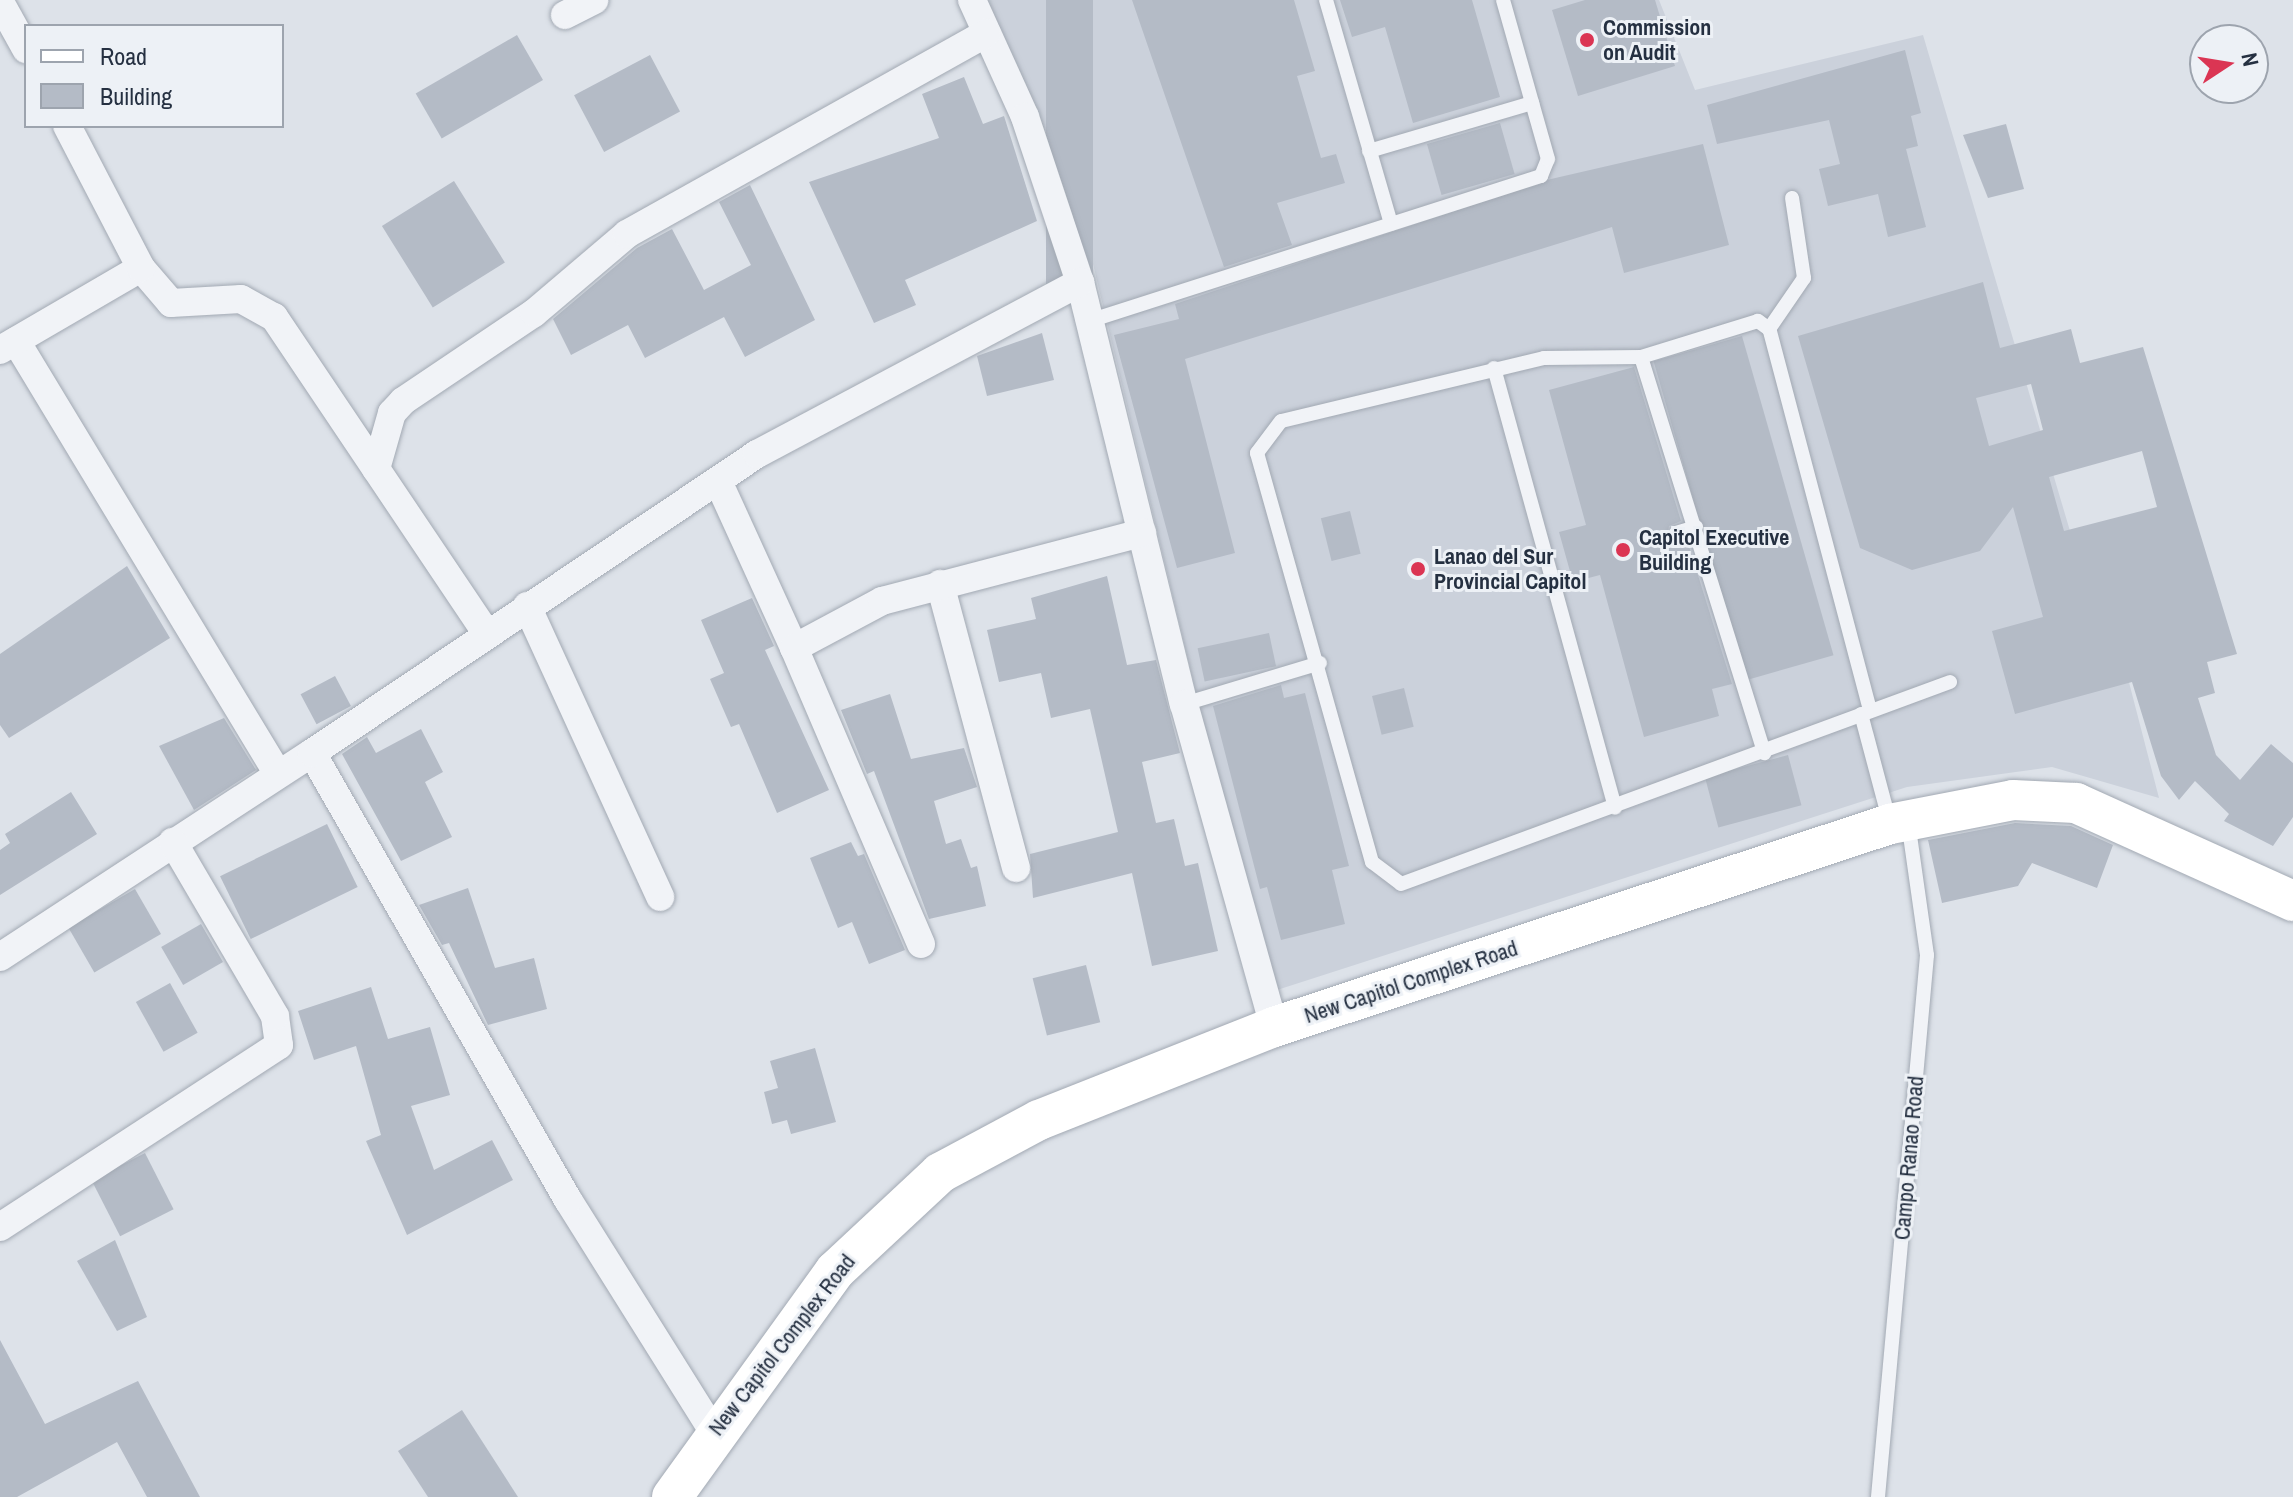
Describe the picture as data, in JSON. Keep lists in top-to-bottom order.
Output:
{
  "streets": {
    "main road": ["New Capitol Complex Road"],
    "lane": ["Campo Ranao Road"]
  },
  "crossings": [
    ["New Capitol Complex Road", "Campo Ranao Road"]
  ],
  "places": ["Commission on Audit", "Capitol Executive Building", "Lanao del Sur Provincial Capitol"],
  "legend": ["Road", "Building"],
  "north": "right"
}
